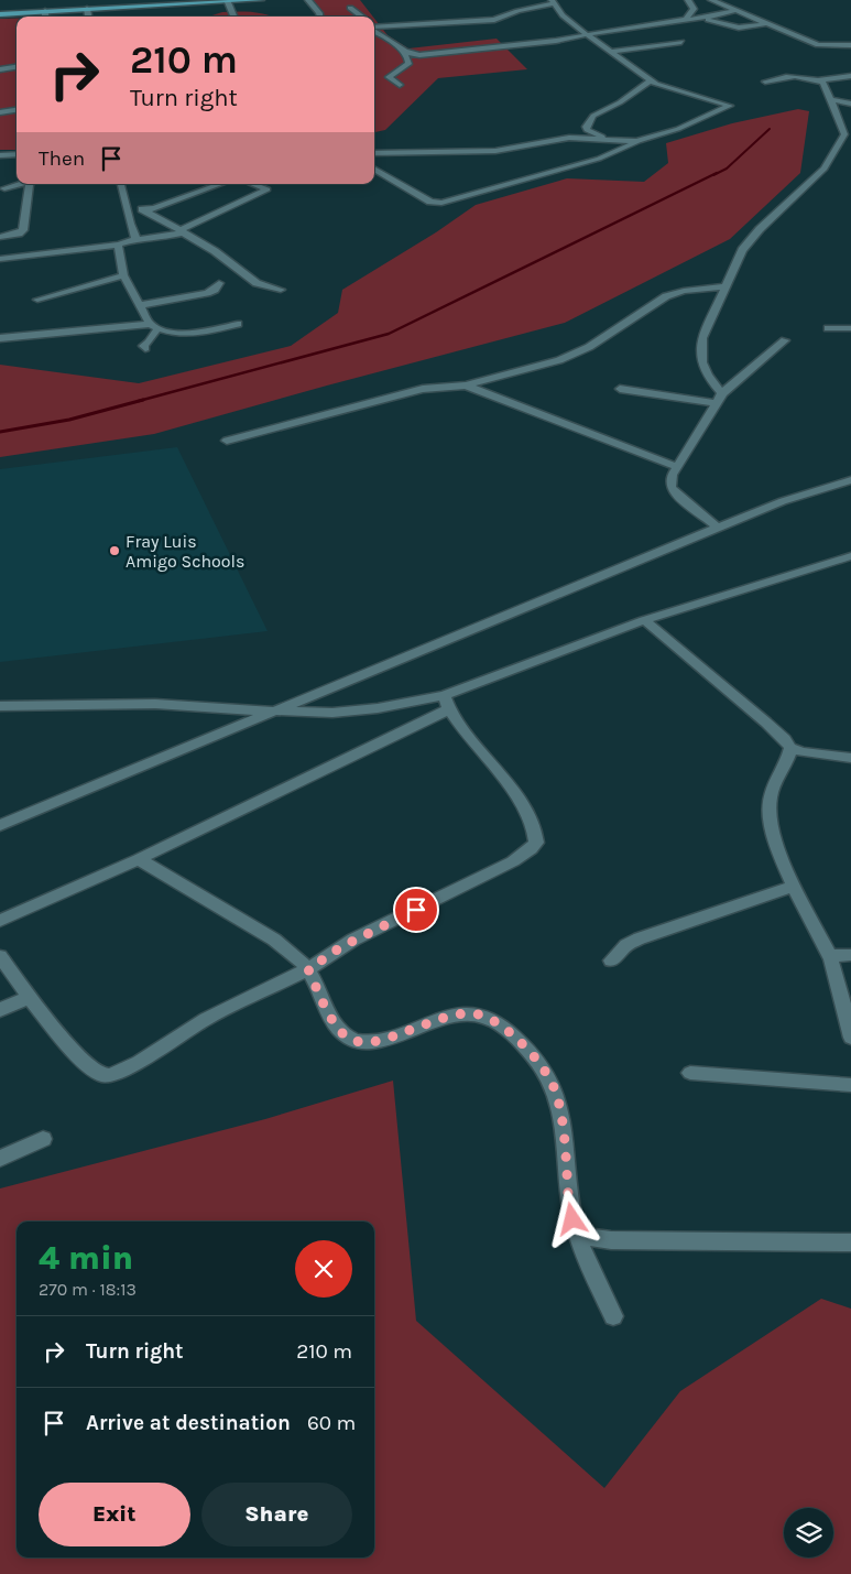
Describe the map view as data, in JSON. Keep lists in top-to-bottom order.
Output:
{
  "places": ["Fray Luis Amigo Schools"],
  "page": {
    "turn": ["210 m", "Turn right"],
    "then": "Then",
    "heading": ["4 min", "270 m · 18:13"],
    "list": [
      {
        "name": "Turn right",
        "value": "210 m"
      },
      {
        "name": "Arrive at destination",
        "value": "60 m"
      }
    ],
    "buttons": ["Exit", "Share"]
  }
}
